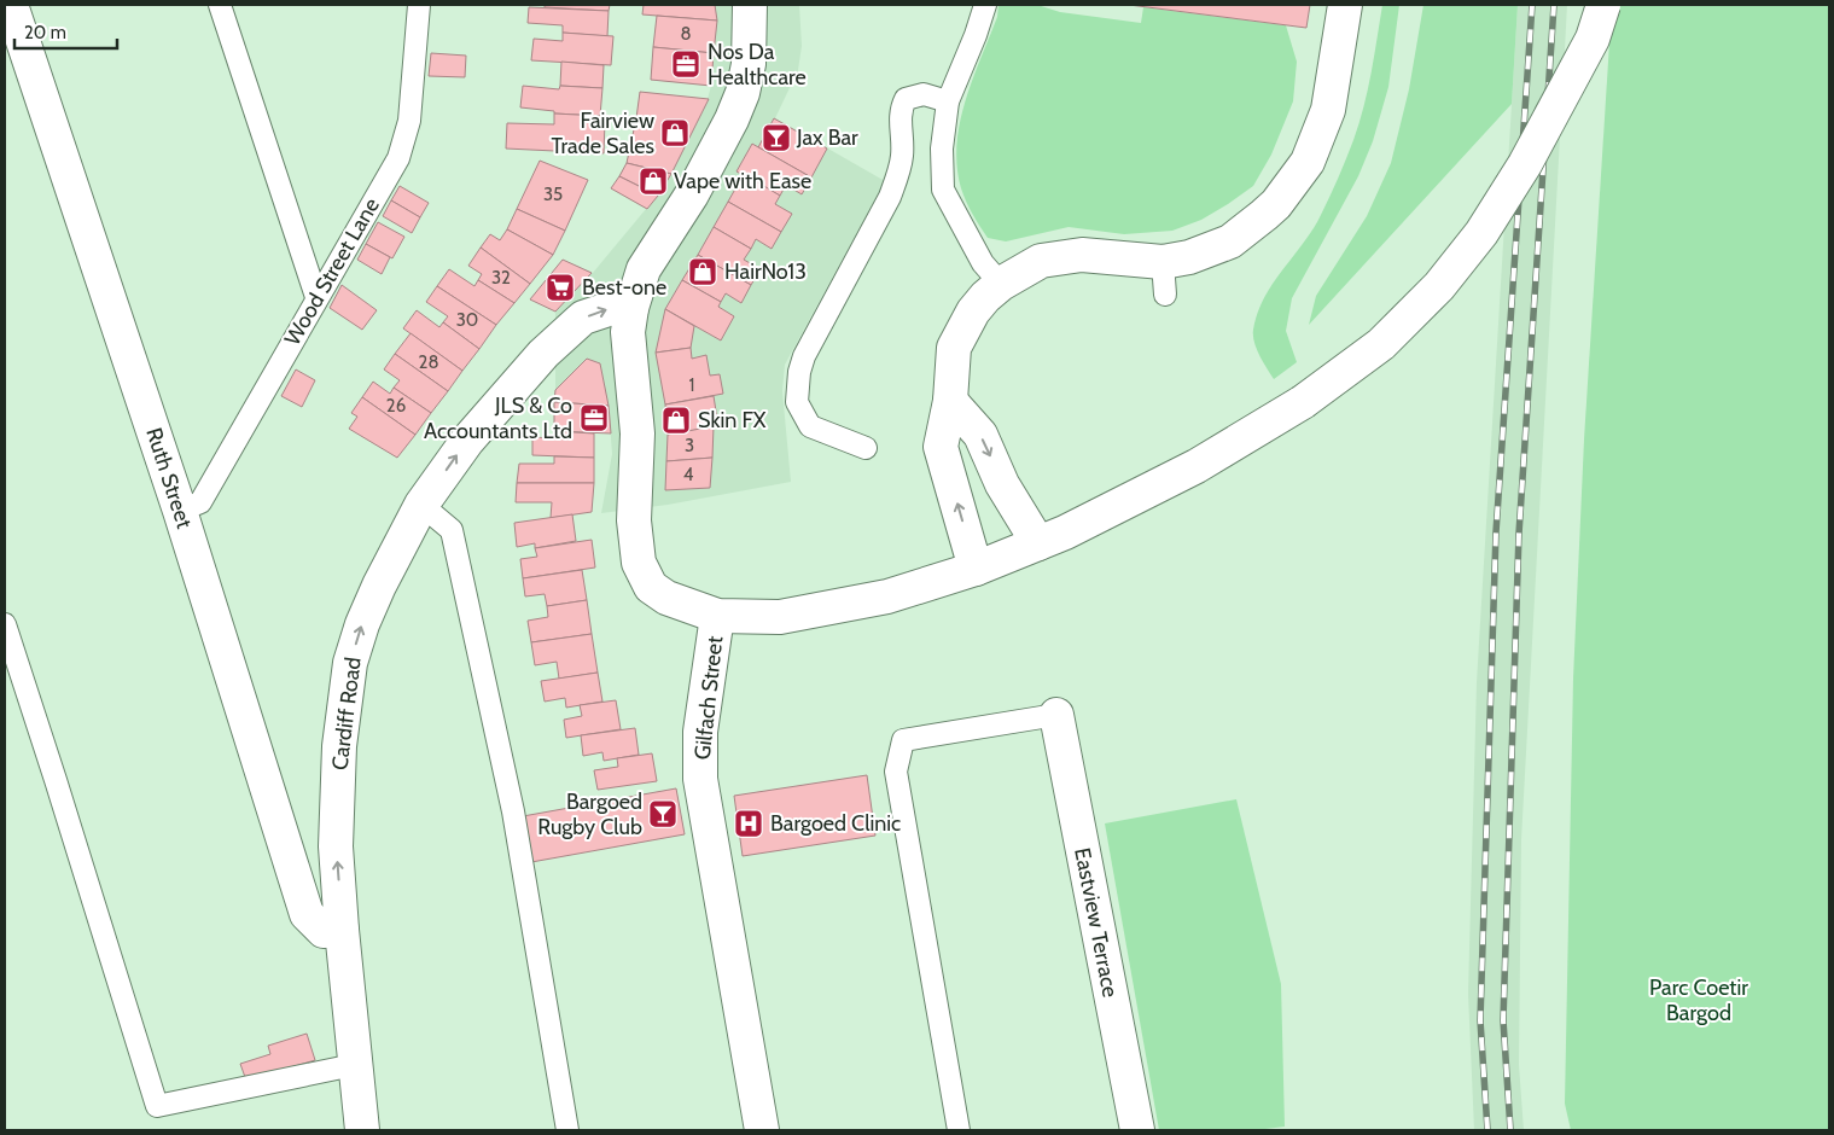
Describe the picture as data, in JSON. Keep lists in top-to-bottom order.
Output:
{
  "streets": {
    "street": [
      "Ruth Street",
      "Gilfach Street",
      "Cardiff Road",
      "Eastview Terrace"
    ],
    "lane": ["Wood Street Lane"]
  },
  "crossings": [
    ["Wood Street Lane", "Ruth Street"],
    ["Ruth Street", "Cardiff Road"],
    ["Gilfach Street", "Cardiff Road"]
  ],
  "one_way": ["Cardiff Road"],
  "parks": ["Parc Coetir Bargod"],
  "places": {
    "office": ["Nos Da Healthcare", "JLS & Co Accountants Ltd"],
    "shop": [
      "Fairview Trade Sales",
      "Vape with Ease",
      "HairNo13",
      "Skin FX"
    ],
    "bar": ["Jax Bar", "Bargoed Rugby Club"],
    "supermarket": ["Best-one"],
    "hospital": ["Bargoed Clinic"]
  },
  "house_numbers": [
    "8",
    "35",
    "32",
    "30",
    "28",
    "1",
    "26",
    "3",
    "4"
  ],
  "scale_bar": "20 m"
}
